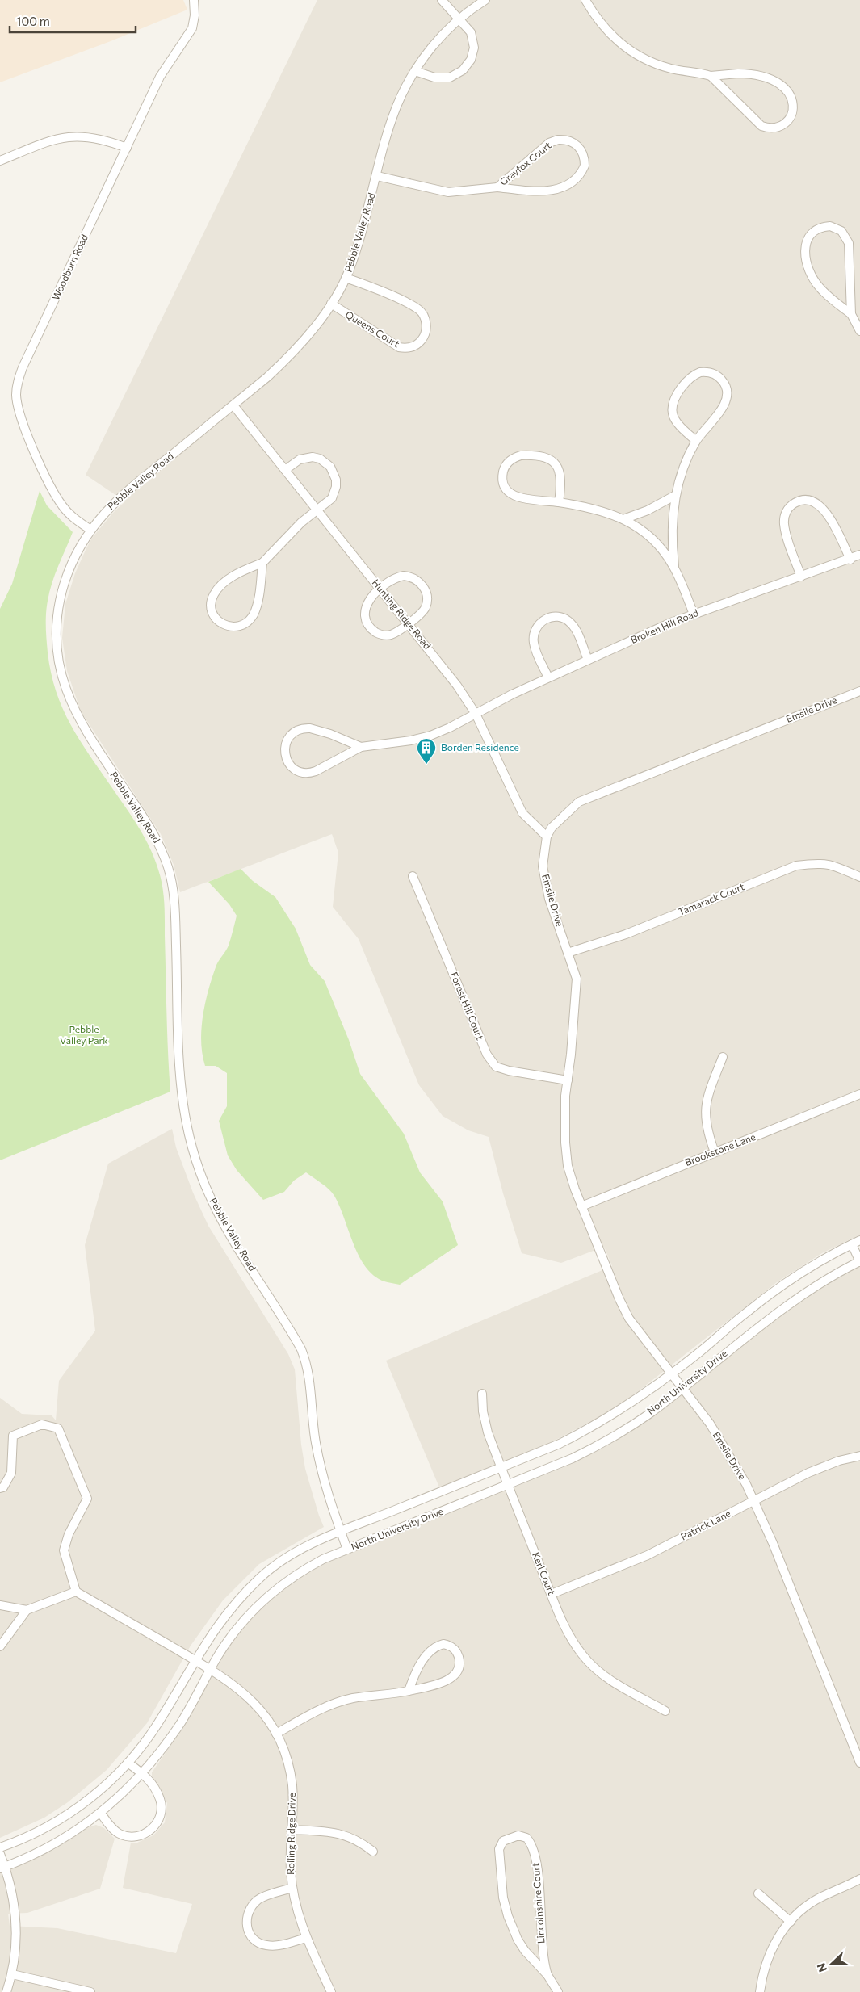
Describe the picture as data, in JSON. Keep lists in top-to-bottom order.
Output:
{
  "streets": {
    "street": [
      "Grayfox Court",
      "Pebble Valley Road",
      "Woodburn Road",
      "Queens Court",
      "Hunting Ridge Road",
      "Broken Hill Road",
      "Emsile Drive",
      "Tamarack Court",
      "Forest Hill Court",
      "Brookstone Lane",
      "North University Drive",
      "Emslie Drive",
      "Patrick Lane",
      "Keri Court",
      "Rolling Ridge Drive",
      "Lincolnshire Court"
    ]
  },
  "crossings": [
    ["Grayfox Court", "Pebble Valley Road"],
    ["Pebble Valley Road", "Woodburn Road"],
    ["Pebble Valley Road", "Queens Court"],
    ["Pebble Valley Road", "Hunting Ridge Road"],
    ["Pebble Valley Road", "North University Drive"],
    ["Hunting Ridge Road", "Broken Hill Road"],
    ["Hunting Ridge Road", "Emsile Drive"],
    ["Emsile Drive", "Tamarack Court"],
    ["Emsile Drive", "Forest Hill Court"],
    ["Emsile Drive", "Emslie Drive"],
    ["Brookstone Lane", "Emslie Drive"],
    ["North University Drive", "Emslie Drive"],
    ["North University Drive", "Keri Court"],
    ["North University Drive", "Rolling Ridge Drive"],
    ["Emslie Drive", "Patrick Lane"],
    ["Patrick Lane", "Keri Court"]
  ],
  "parks": ["Pebble Valley Park"],
  "places": {
    "building": ["Borden Residence"]
  },
  "scale_bar": "100 m",
  "north": "left"
}
